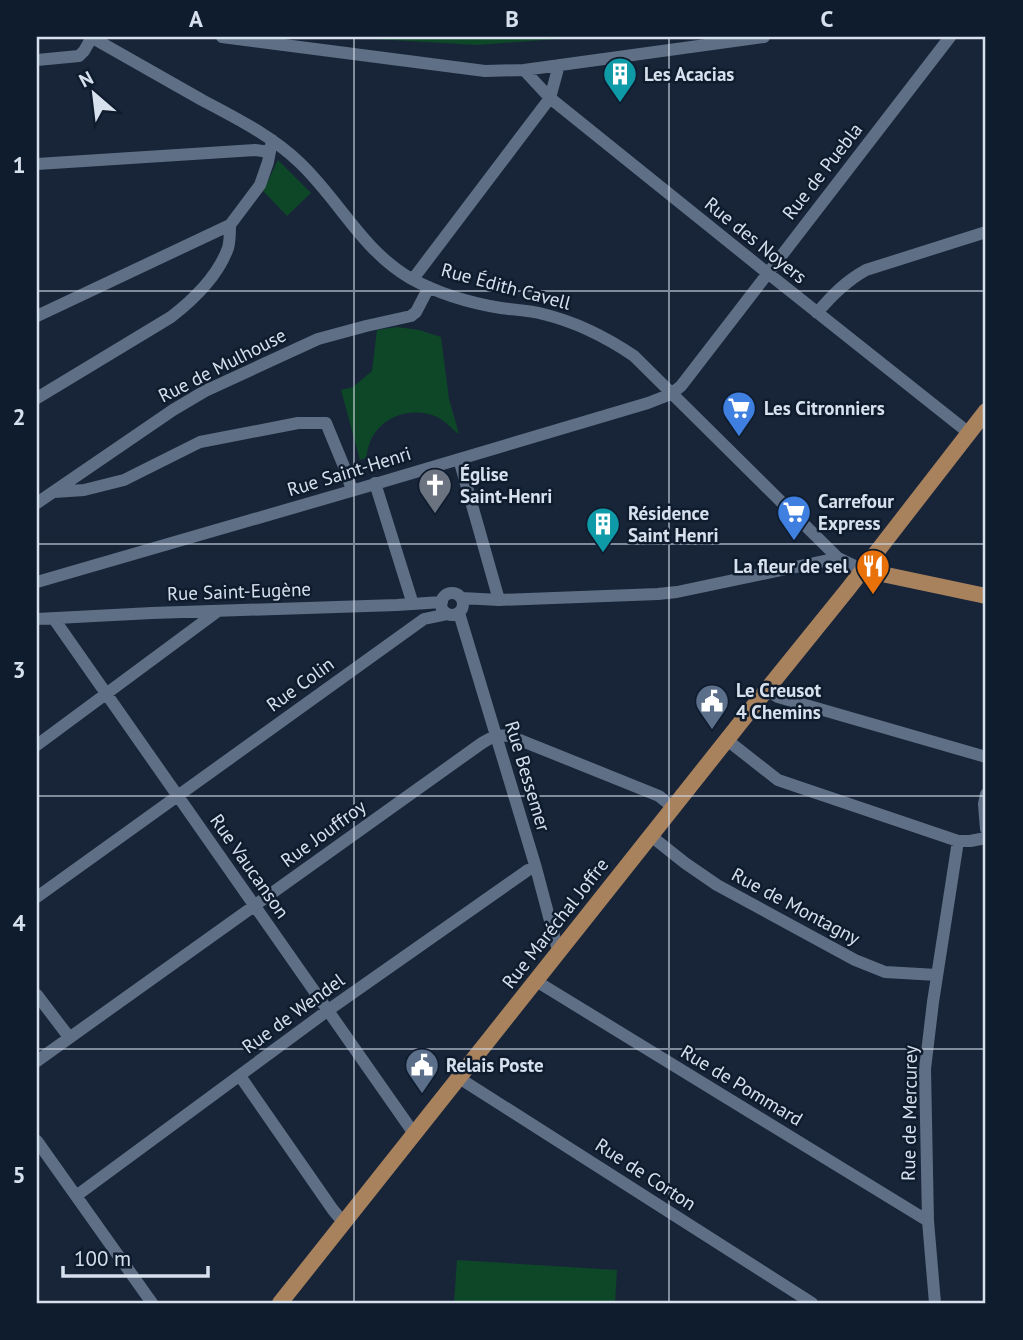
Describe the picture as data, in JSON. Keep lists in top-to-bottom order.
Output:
{
  "streets": {
    "main road": ["Rue Maréchal Joffre"],
    "street": [
      "Rue de Puebla",
      "Rue des Noyers",
      "Rue Édith Cavell",
      "Rue de Mulhouse",
      "Rue Saint-Henri",
      "Rue Saint-Eugène",
      "Rue Colin",
      "Rue Bessemer",
      "Rue Jouffroy",
      "Rue Vaucanson",
      "Rue de Montagny",
      "Rue de Wendel",
      "Rue de Pommard",
      "Rue de Mercurey",
      "Rue de Corton"
    ]
  },
  "crossings": [
    ["Rue de Puebla", "Rue des Noyers"],
    ["Rue de Puebla", "Rue Édith Cavell"],
    ["Rue de Puebla", "Rue Saint-Henri"],
    ["Rue des Noyers", "Rue Maréchal Joffre"],
    ["Rue Édith Cavell", "Rue de Mulhouse"],
    ["Rue Édith Cavell", "Rue Saint-Henri"],
    ["Rue Édith Cavell", "Rue Maréchal Joffre"],
    ["Rue Saint-Eugène", "Rue Colin"],
    ["Rue Saint-Eugène", "Rue Bessemer"],
    ["Rue Saint-Eugène", "Rue Vaucanson"],
    ["Rue Colin", "Rue Bessemer"],
    ["Rue Colin", "Rue Vaucanson"],
    ["Rue Bessemer", "Rue Jouffroy"],
    ["Rue Bessemer", "Rue Maréchal Joffre"],
    ["Rue Bessemer", "Rue de Wendel"],
    ["Rue Jouffroy", "Rue Vaucanson"],
    ["Rue Vaucanson", "Rue Maréchal Joffre"],
    ["Rue Vaucanson", "Rue de Wendel"],
    ["Rue de Montagny", "Rue Maréchal Joffre"],
    ["Rue de Montagny", "Rue de Mercurey"],
    ["Rue Maréchal Joffre", "Rue de Pommard"],
    ["Rue Maréchal Joffre", "Rue de Corton"],
    ["Rue de Pommard", "Rue de Mercurey"]
  ],
  "places": {
    "building": ["Les Acacias", "Résidence Saint Henri"],
    "supermarket": ["Les Citronniers", "Carrefour Express"],
    "church": ["Église Saint-Henri"],
    "restaurant": ["La fleur de sel"],
    "public building": ["Le Creusot 4 Chemins", "Relais Poste"]
  },
  "scale_bar": "100 m",
  "north": "top left",
  "grid": {
    "columns": ["A", "B", "C"],
    "rows": [
      "1",
      "2",
      "3",
      "4",
      "5"
    ]
  }
}
